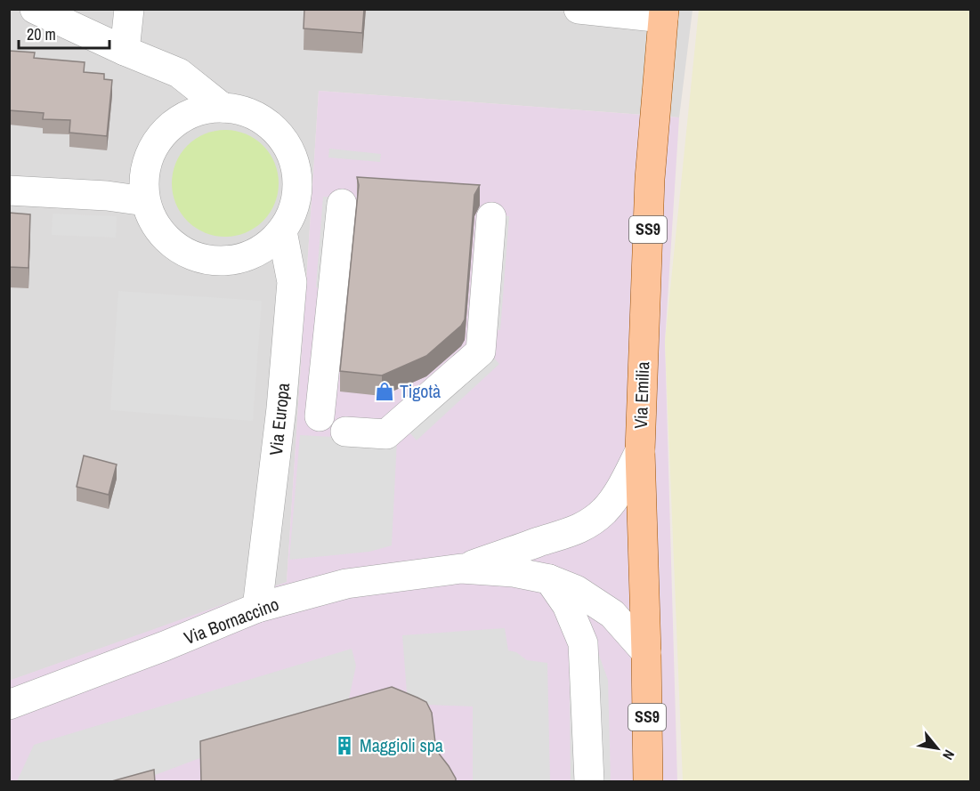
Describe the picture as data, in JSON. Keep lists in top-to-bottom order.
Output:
{
  "streets": {
    "main road": ["SS9", "Via Emilia"],
    "street": ["Via Europa", "Via Bornaccino"]
  },
  "crossings": [
    ["Via Emilia", "Via Bornaccino"],
    ["Via Europa", "Via Bornaccino"]
  ],
  "places": {
    "shop": ["Tigotà"],
    "building": ["Maggioli spa"]
  },
  "scale_bar": "20 m",
  "north": "bottom right"
}
